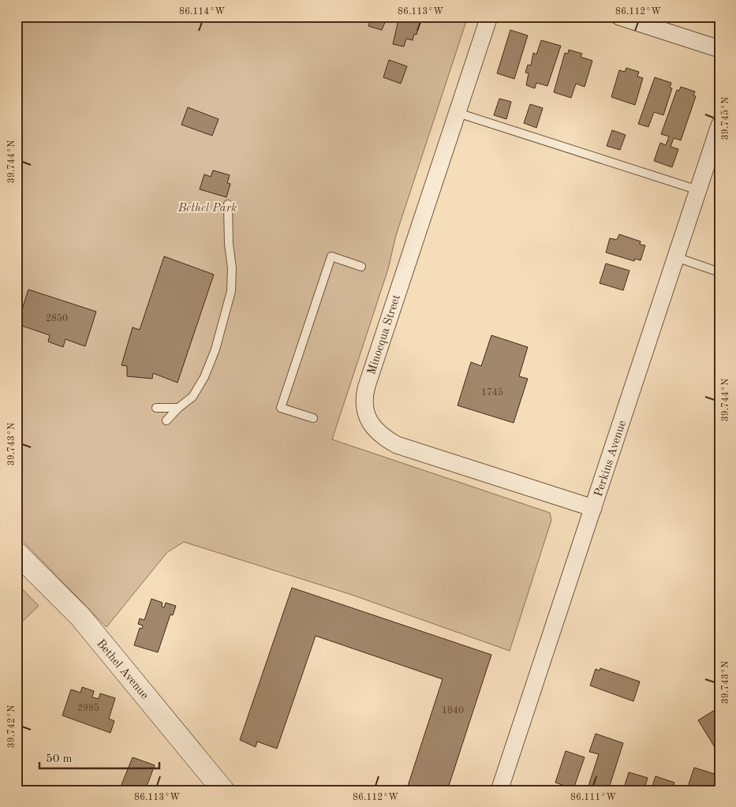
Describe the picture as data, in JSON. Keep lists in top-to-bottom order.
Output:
{
  "streets": {
    "street": ["Minocqua Street", "Perkins Avenue", "Bethel Avenue"]
  },
  "crossings": [
    ["Minocqua Street", "Perkins Avenue"]
  ],
  "parks": ["Bethel Park"],
  "house_numbers": [
    "2850",
    "1745",
    "2985",
    "1840"
  ],
  "scale_bar": "50 m",
  "coordinates": [
    "86.114°W",
    "86.113°W",
    "86.112°W",
    "39.745°N",
    "39.744°N",
    "39.743°N",
    "39.742°N",
    "86.111°W"
  ]
}
